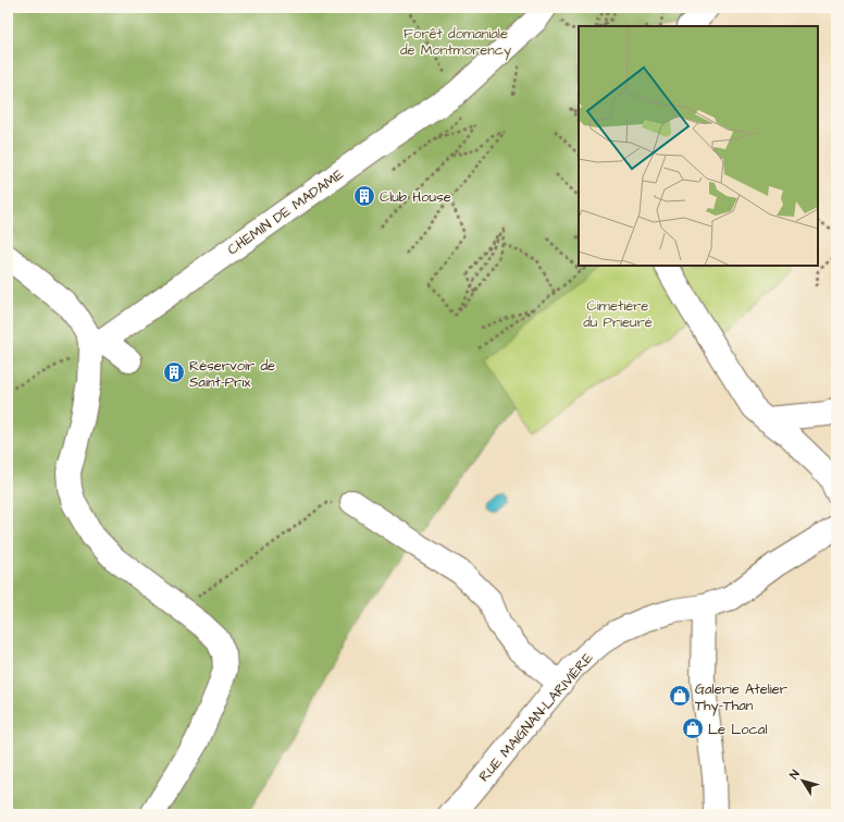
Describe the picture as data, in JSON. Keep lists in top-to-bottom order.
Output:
{
  "streets": {
    "street": ["CHEMIN DE MADAME", "RUE MAIGNAN-LARIVIÈRE"]
  },
  "parks": ["Forêt domaniale de Montmorency", "Cimetière du Prieuré"],
  "places": {
    "building": ["Club House", "Réservoir de Saint-Prix"],
    "shop": ["Galerie Atelier Thy-Than", "Le Local"]
  },
  "north": "top left"
}
